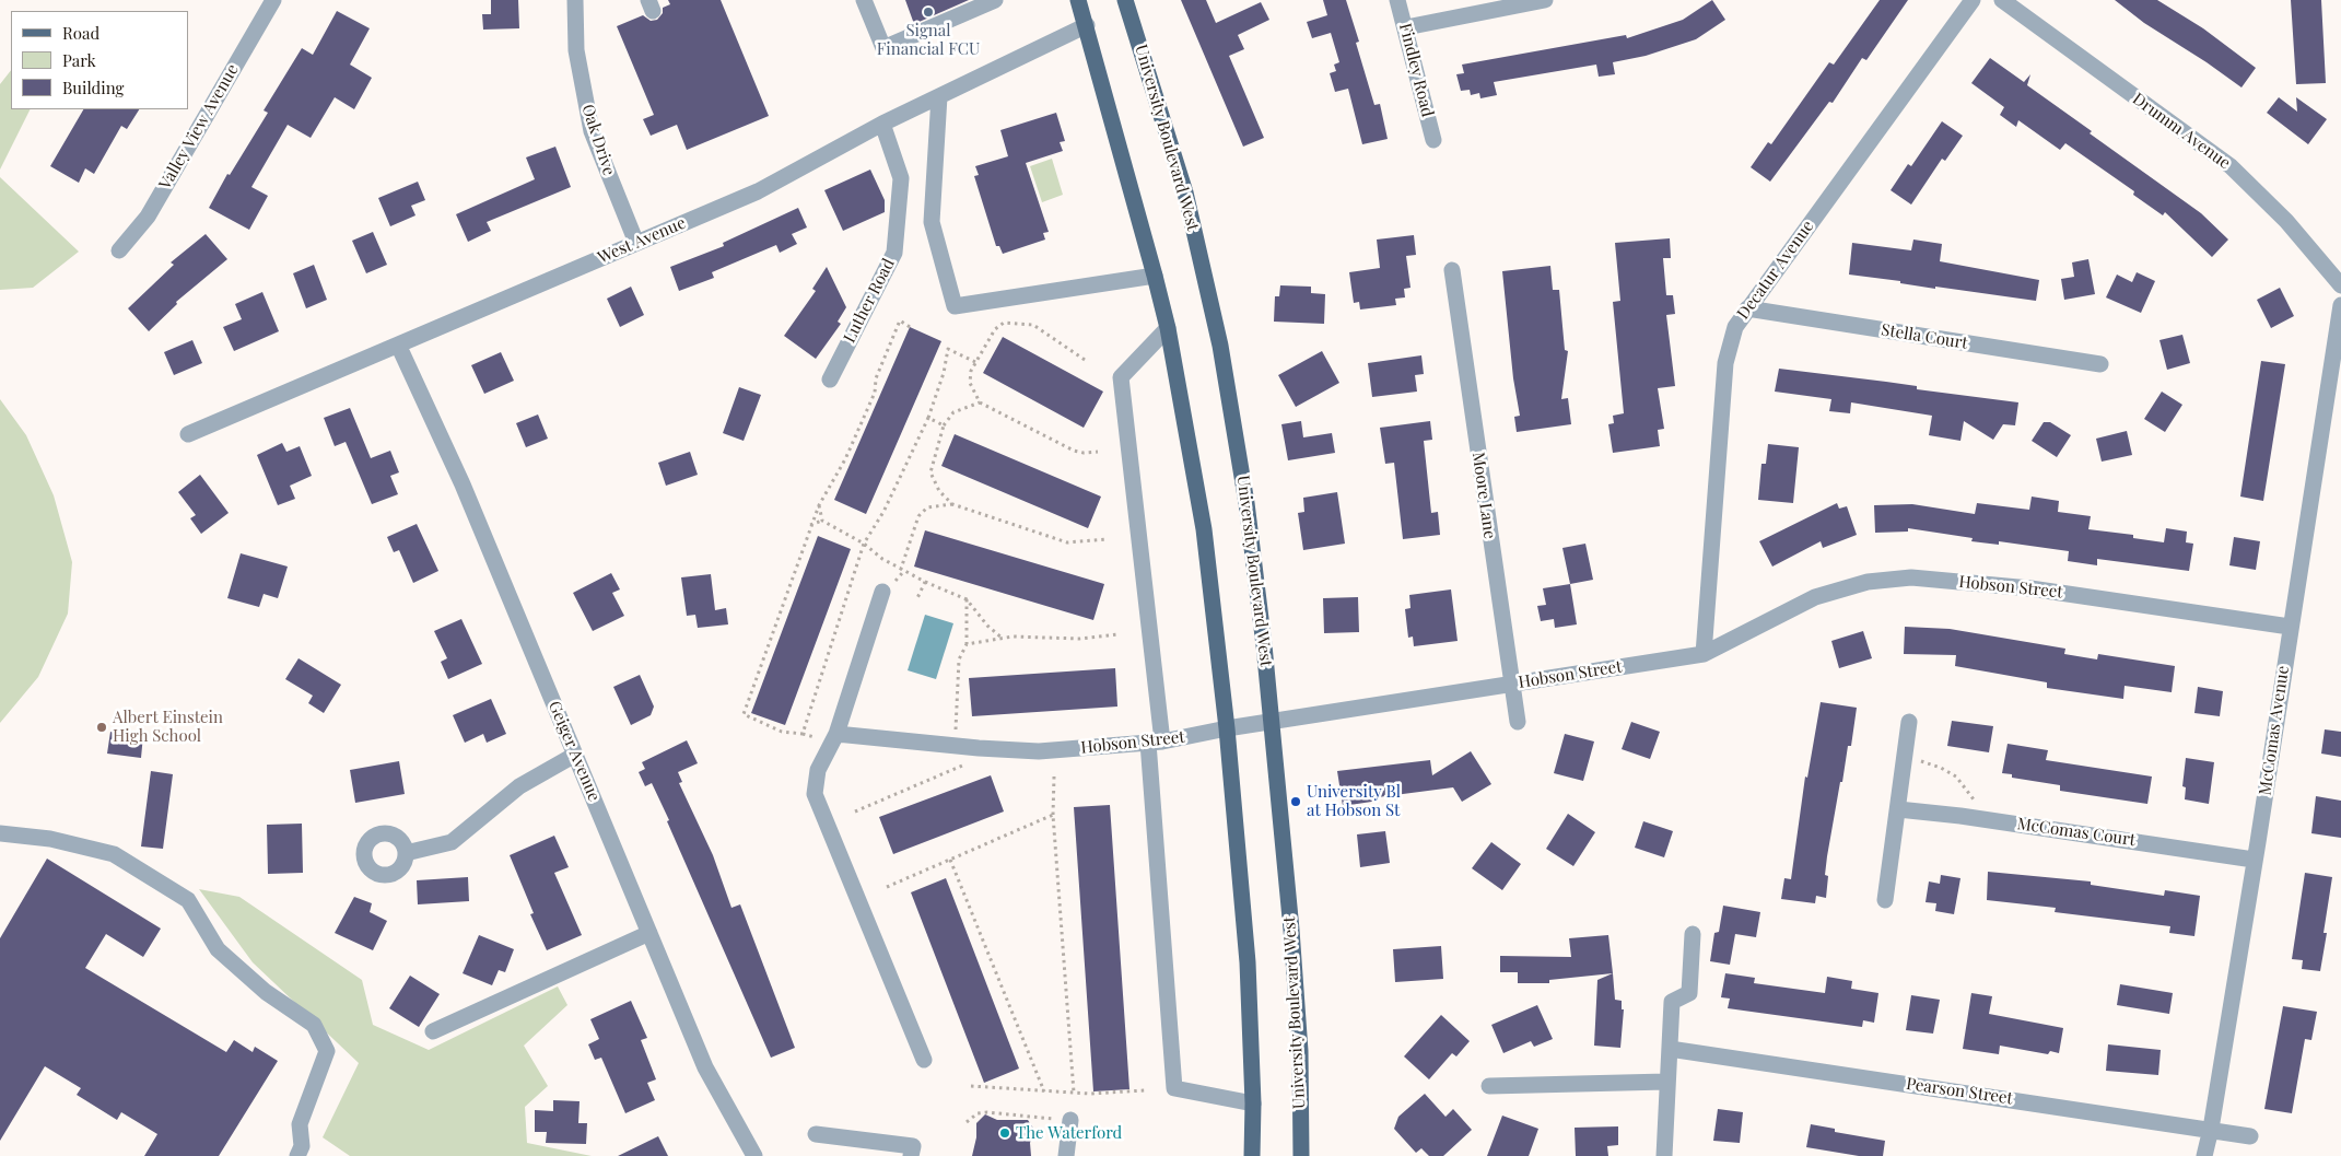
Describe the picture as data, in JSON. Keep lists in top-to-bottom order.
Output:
{
  "streets": {
    "main road": ["University Boulevard West"],
    "street": [
      "Findley Road",
      "Valley View Avenue",
      "Drumm Avenue",
      "Oak Drive",
      "West Avenue",
      "Decatur Avenue",
      "Luther Road",
      "Stella Court",
      "Moore Lane",
      "Hobson Street",
      "McComas Avenue",
      "Geiger Avenue",
      "McComas Court",
      "Pearson Street"
    ]
  },
  "crossings": [
    ["University Boulevard West", "Hobson Street"],
    ["Oak Drive", "West Avenue"],
    ["West Avenue", "Luther Road"],
    ["West Avenue", "Geiger Avenue"],
    ["Decatur Avenue", "Stella Court"],
    ["Decatur Avenue", "Hobson Street"],
    ["Moore Lane", "Hobson Street"],
    ["Hobson Street", "McComas Avenue"],
    ["McComas Avenue", "McComas Court"],
    ["McComas Avenue", "Pearson Street"]
  ],
  "places": [
    "Signal Financial FCU",
    "Albert Einstein High School",
    "University Bl at Hobson St",
    "The Waterford"
  ],
  "legend": ["Road", "Park", "Building"]
}
